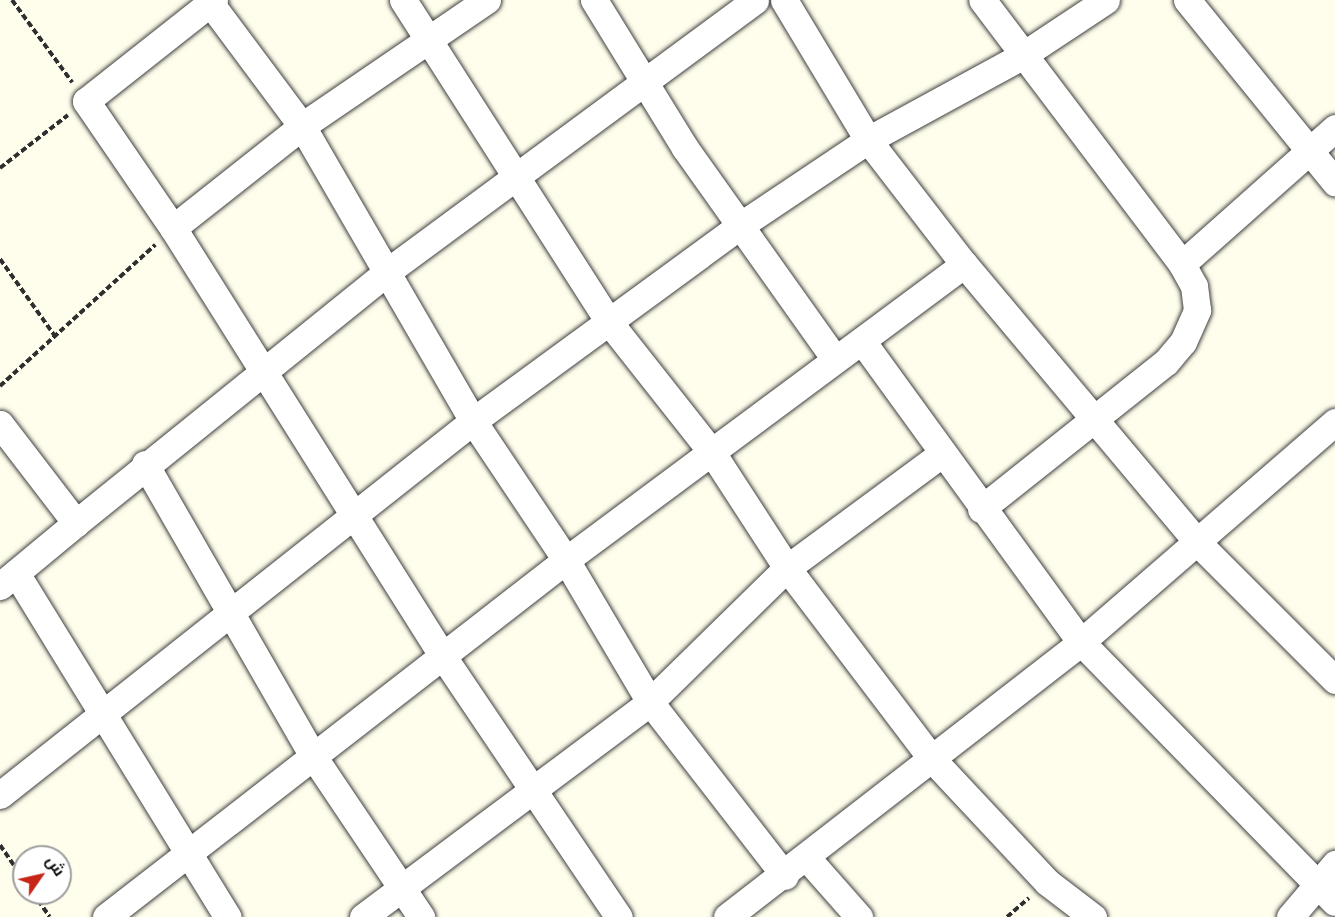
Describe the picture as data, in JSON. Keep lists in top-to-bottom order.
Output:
{
  "north": "top right"
}
